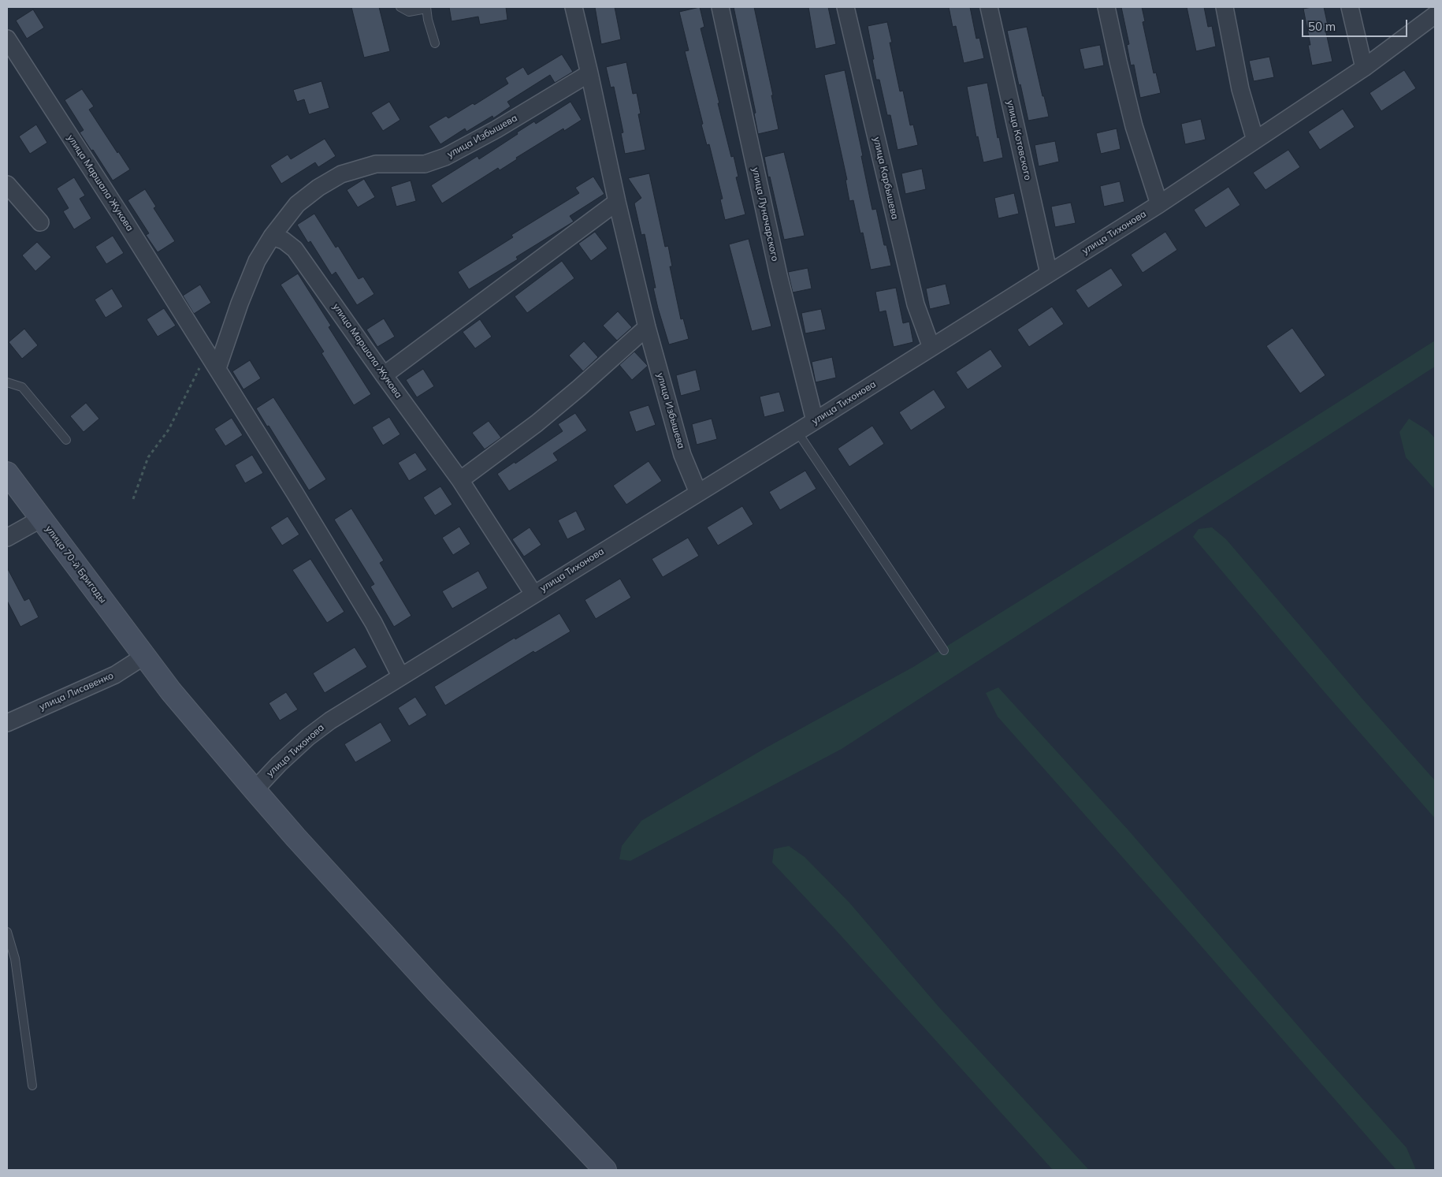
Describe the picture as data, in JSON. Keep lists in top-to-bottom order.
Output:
{
  "streets": {
    "main road": ["улица 70-й Бригады"],
    "street": [
      "улица Избышева",
      "улица Котовского",
      "улица Карбышева",
      "улица Маршала Жукова",
      "улица Луначарского",
      "улица Тихонова",
      "улица Лисавенко"
    ]
  },
  "crossings": [
    ["улица Избышева", "улица Маршала Жукова"],
    ["улица Избышева", "улица Тихонова"],
    ["улица Котовского", "улица Тихонова"],
    ["улица Карбышева", "улица Тихонова"],
    ["улица Маршала Жукова", "улица Тихонова"],
    ["улица Луначарского", "улица Тихонова"],
    ["улица Тихонова", "улица 70-й Бригады"],
    ["улица 70-й Бригады", "улица Лисавенко"]
  ],
  "scale_bar": "50 m"
}
